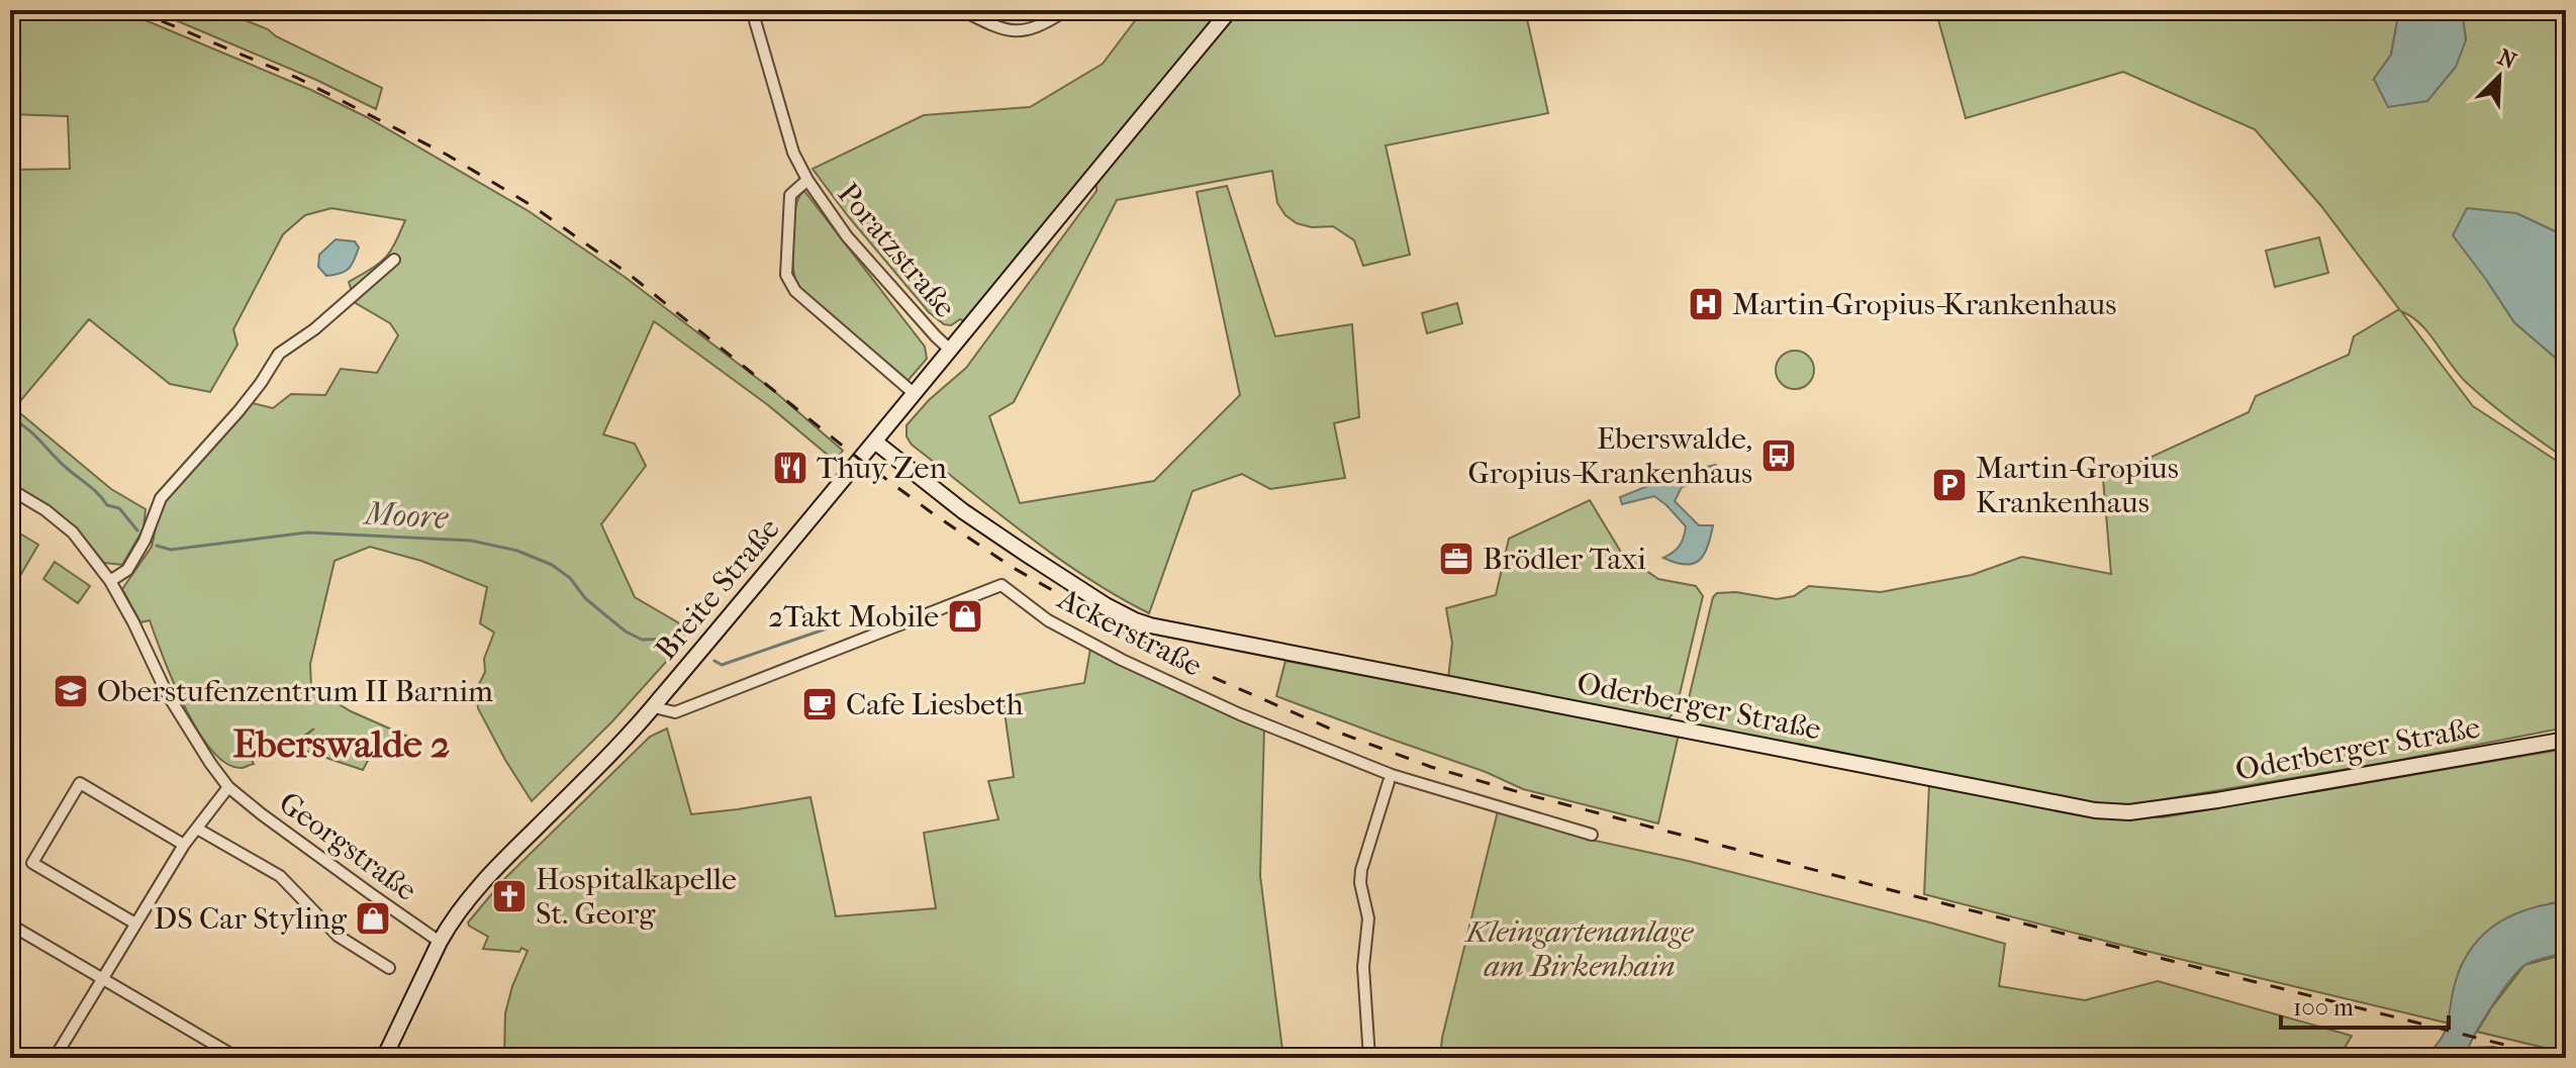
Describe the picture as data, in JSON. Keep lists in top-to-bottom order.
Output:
{
  "streets": {
    "main road": ["Breite Straße", "Oderberger Straße"],
    "street": ["Poratzstraße", "Ackerstraße", "Georgstraße"]
  },
  "crossings": [
    ["Poratzstraße", "Breite Straße"],
    ["Breite Straße", "Ackerstraße"],
    ["Breite Straße", "Oderberger Straße"],
    ["Breite Straße", "Georgstraße"]
  ],
  "districts": ["Eberswalde 2"],
  "water": ["Moore"],
  "parks": ["Kleingartenanlage am Birkenhain"],
  "places": {
    "hospital": ["Martin-Gropius-Krankenhaus"],
    "bus stop": ["Eberswalde, Gropius-Krankenhaus"],
    "restaurant": ["Thuy Zen"],
    "parking": ["Martin-Gropius Krankenhaus"],
    "office": ["Brödler Taxi"],
    "shop": ["2Takt Mobile", "DS Car Styling"],
    "school or university": ["Oberstufenzentrum II Barnim"],
    "cafe": ["Cafe Liesbeth"],
    "church": ["Hospitalkapelle St. Georg"]
  },
  "scale_bar": "100 m",
  "north": "top right"
}
